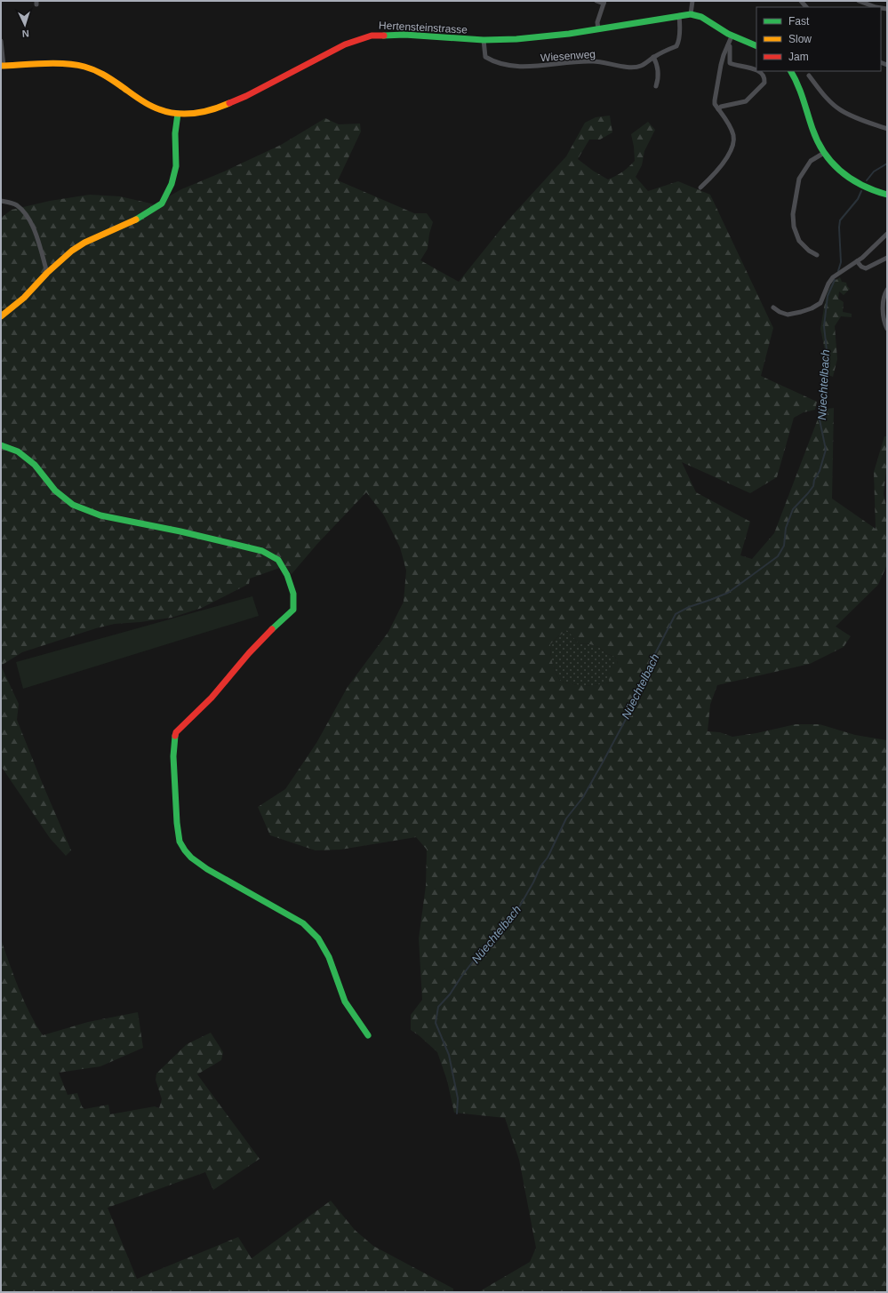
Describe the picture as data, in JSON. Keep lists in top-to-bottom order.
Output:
{
  "streets": {
    "street": ["Hertensteinstrasse", "Wiesenweg"]
  },
  "crossings": [
    ["Hertensteinstrasse", "Wiesenweg"]
  ],
  "water": ["Nüechtelbach"],
  "legend": ["Fast", "Slow", "Jam"],
  "north": "bottom"
}
